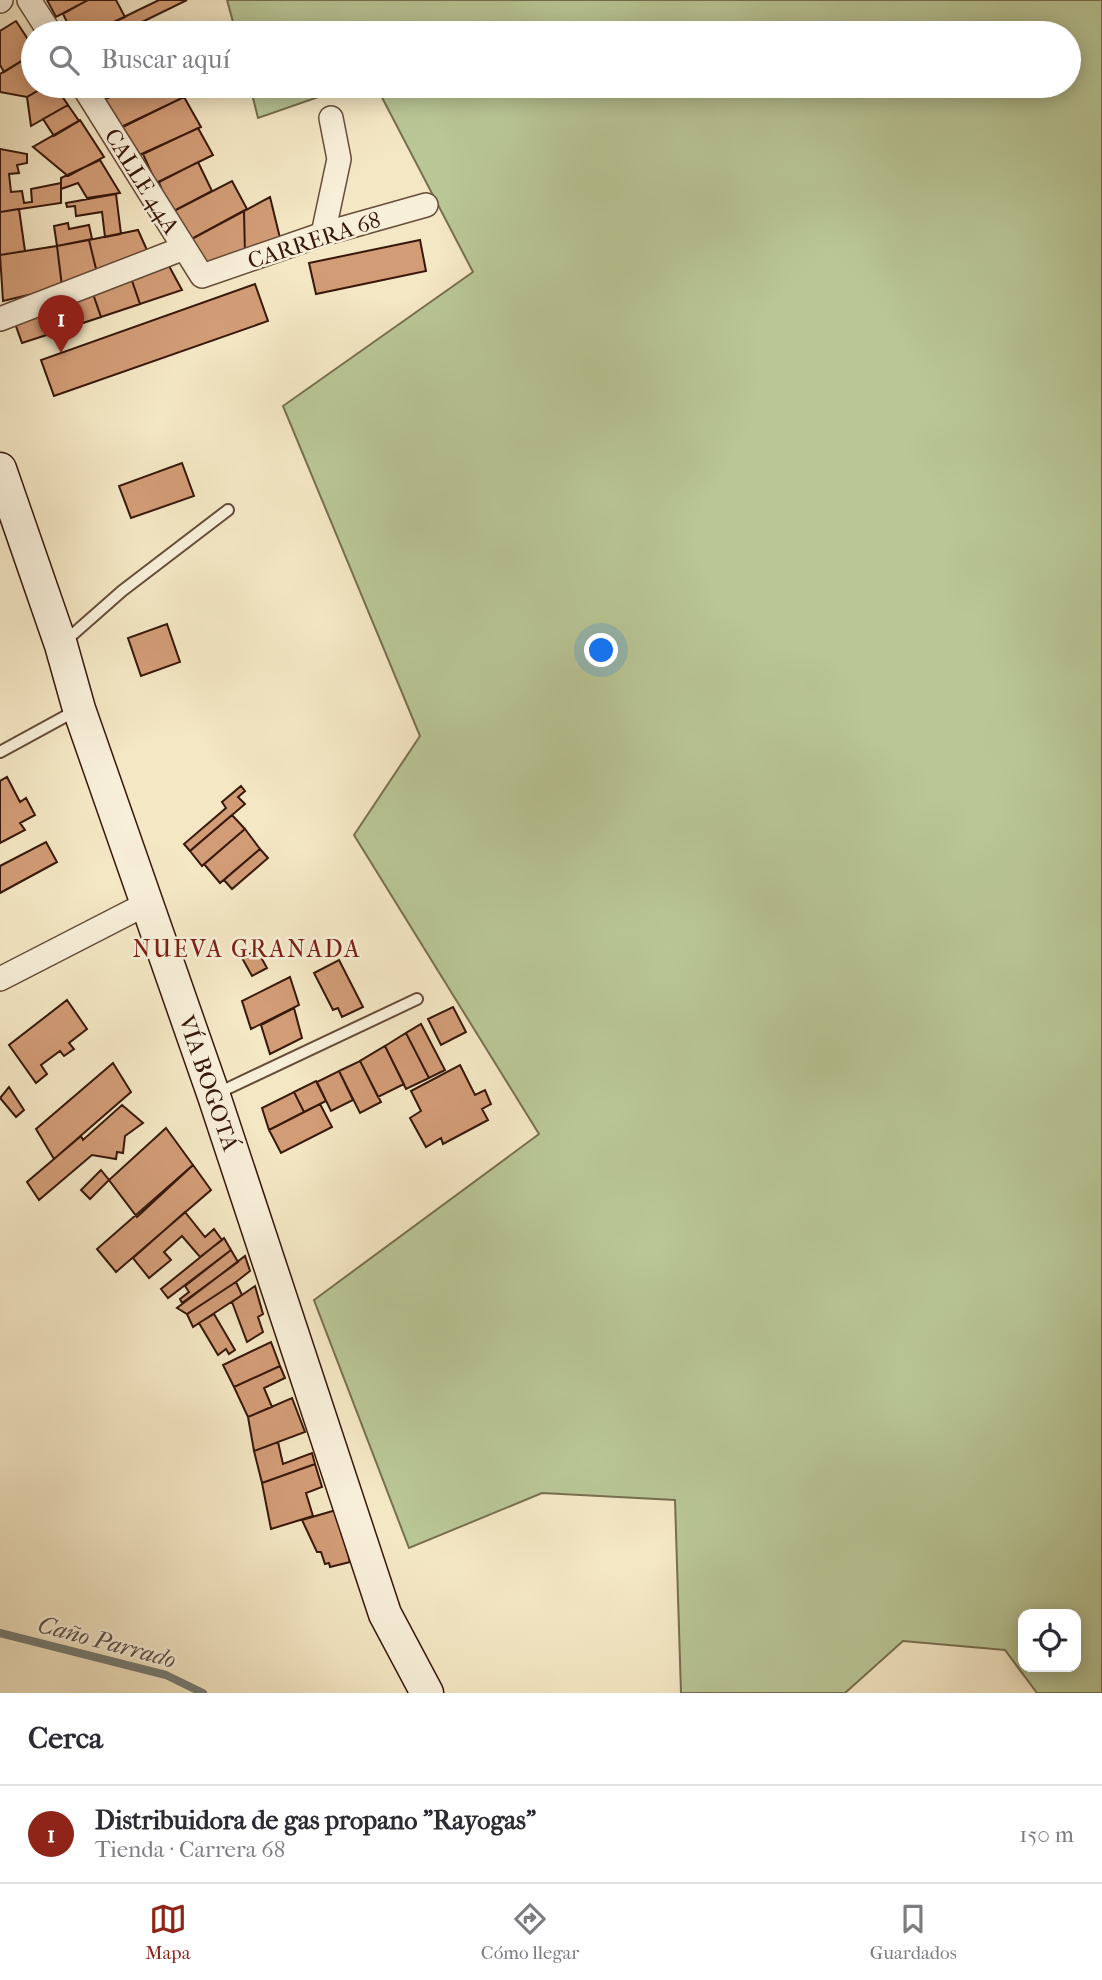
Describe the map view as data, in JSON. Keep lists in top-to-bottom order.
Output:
{
  "streets": {
    "main road": ["VÍA BOGOTÁ"],
    "street": ["CALLE 44A", "CARRERA 68"]
  },
  "crossings": [
    ["CALLE 44A", "CARRERA 68"]
  ],
  "districts": ["NUEVA GRANADA"],
  "water": ["Caño Parrado"],
  "page": {
    "search": "Buscar aquí",
    "pins": "1",
    "heading": "Cerca",
    "list": [
      {
        "mark": "1",
        "name": "Distribuidora de gas propano \"Rayogas\"",
        "note": "Tienda · Carrera 68",
        "value": "150 m"
      }
    ],
    "nav": ["Mapa", "Cómo llegar", "Guardados"]
  }
}
